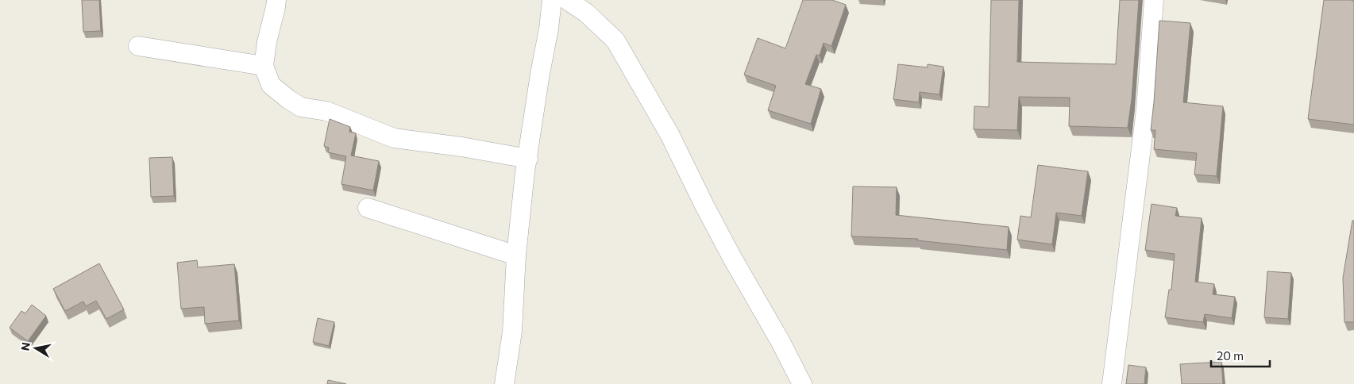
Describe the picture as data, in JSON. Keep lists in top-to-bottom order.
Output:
{
  "scale_bar": "20 m",
  "north": "left"
}
